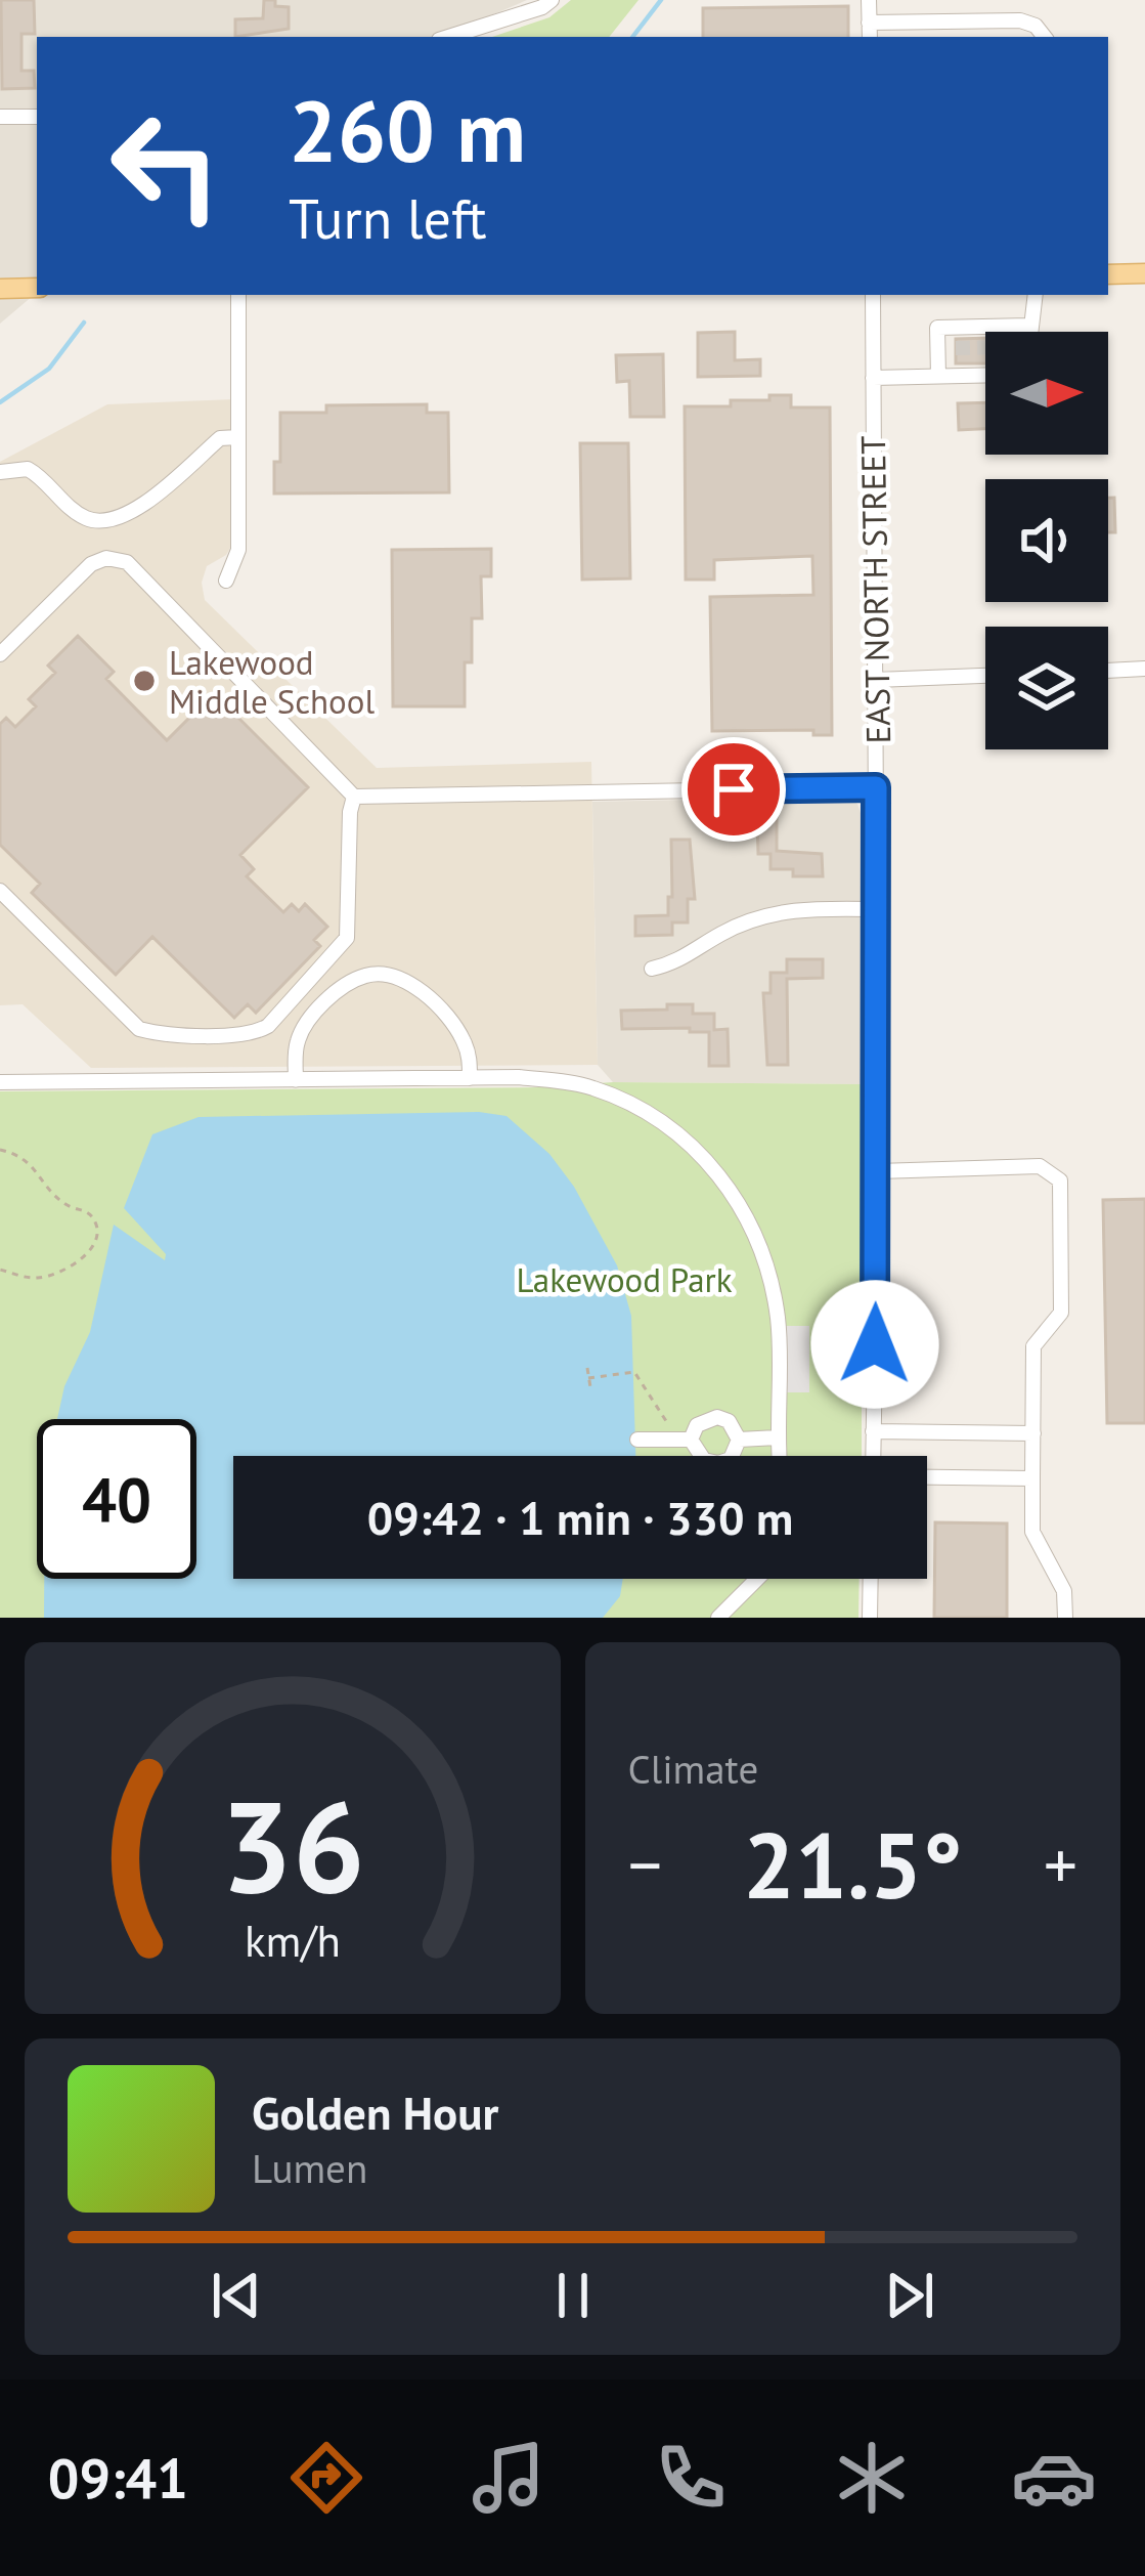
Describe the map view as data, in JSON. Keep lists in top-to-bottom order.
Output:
{
  "streets": {
    "street": ["EAST NORTH STREET"]
  },
  "parks": ["Lakewood Park"],
  "places": ["Lakewood Middle School"],
  "north": "right",
  "page": {
    "turn": ["260 m", "Turn left"],
    "limit": "40",
    "trip": "09:42 · 1 min · 330 m",
    "tile": "Climate",
    "heat": ["−", "21.5°", "+"],
    "song": ["Golden Hour", "Lumen"],
    "tabs": "09:41",
    "gauge": ["36", "km/h"]
  }
}
